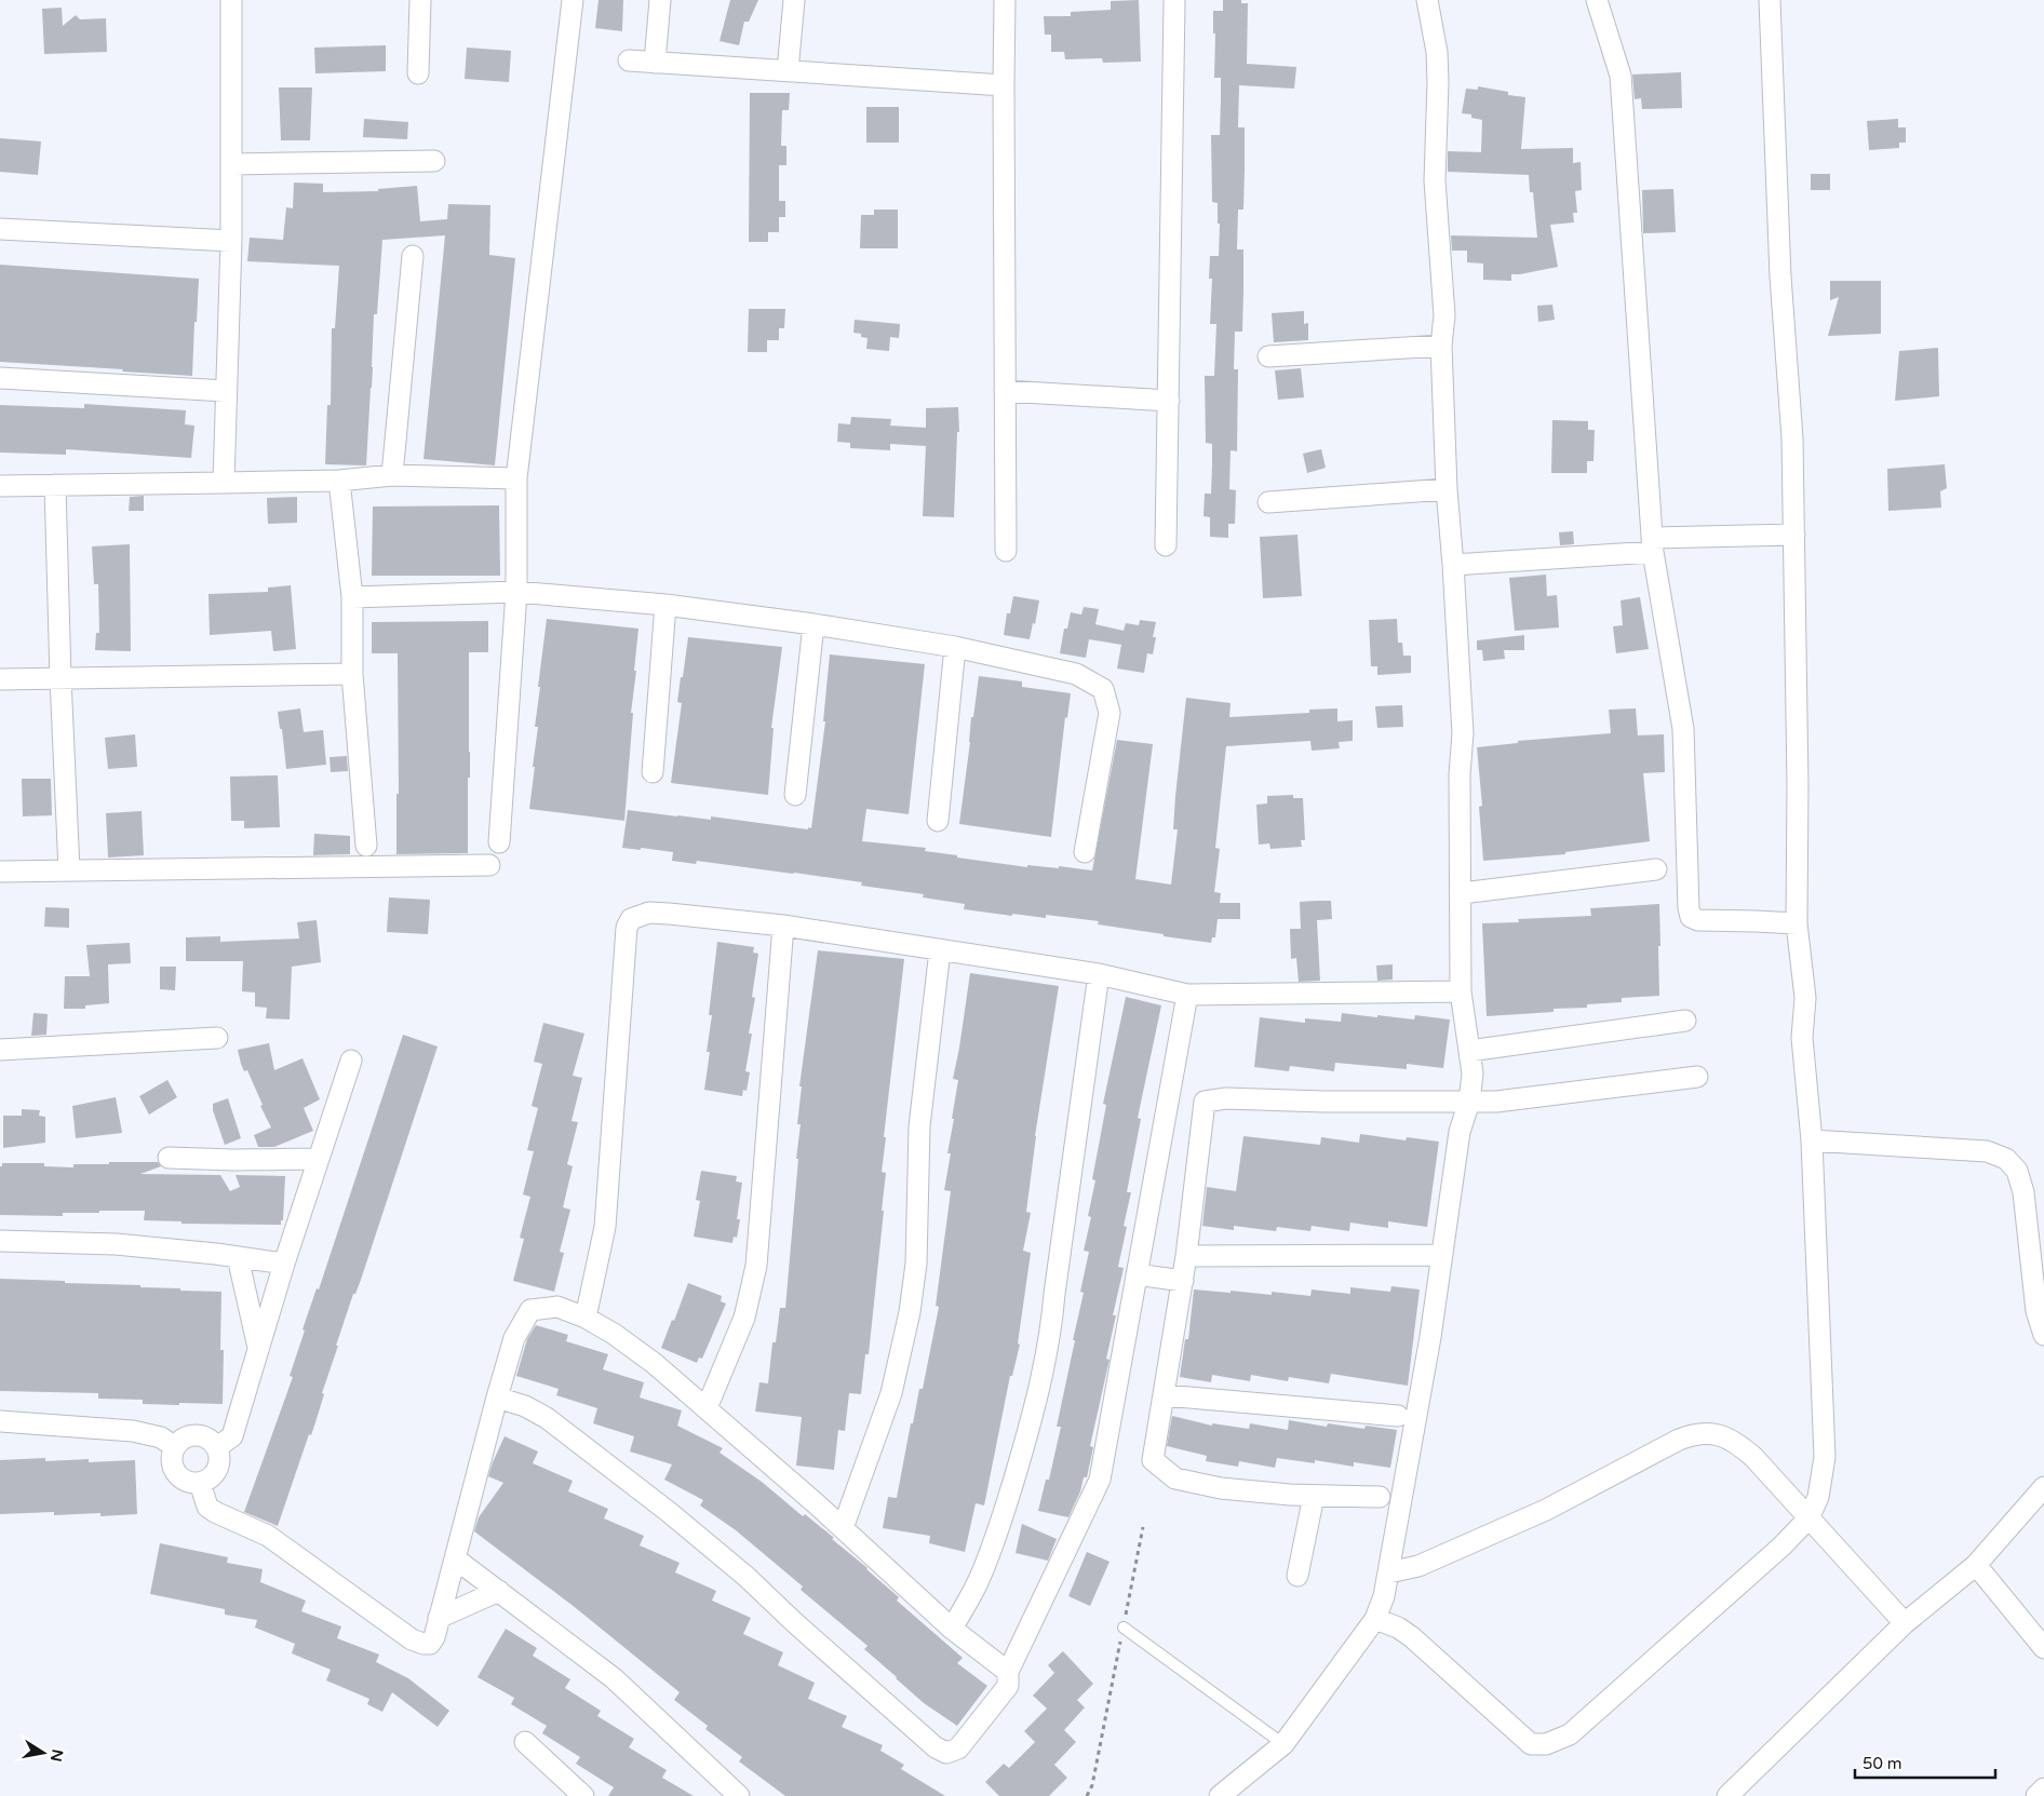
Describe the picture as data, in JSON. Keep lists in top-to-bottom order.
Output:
{
  "scale_bar": "50 m",
  "north": "right"
}
